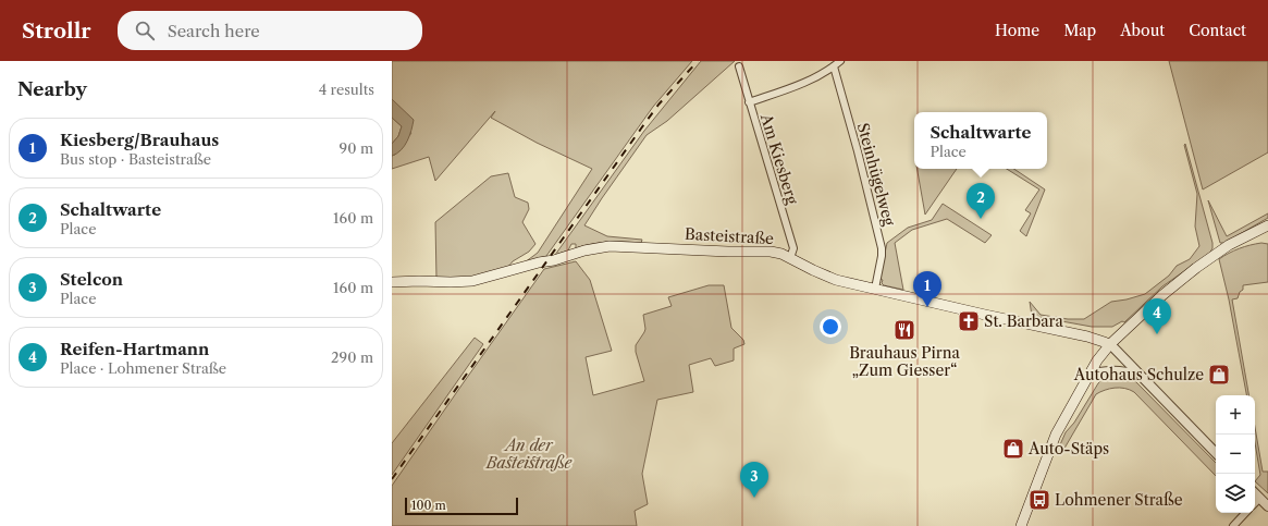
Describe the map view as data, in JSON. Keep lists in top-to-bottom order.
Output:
{
  "streets": {
    "main road": ["Basteistraße"],
    "street": ["Am Kiesberg", "Steinhügelweg"]
  },
  "crossings": [
    ["Am Kiesberg", "Basteistraße"],
    ["Steinhügelweg", "Basteistraße"]
  ],
  "parks": ["An der Basteistraße"],
  "places": {
    "church": ["St. Barbara"],
    "restaurant": ["Brauhaus Pirna „Zum Giesser“"],
    "shop": ["Autohaus Schulze", "Auto-Stäps"],
    "bus stop": ["Lohmener Straße"]
  },
  "scale_bar": "100 m",
  "page": {
    "header": "Strollr",
    "search": "Search here",
    "nav": [
      "Home",
      "Map",
      "About",
      "Contact"
    ],
    "heading": ["Nearby", "4 results"],
    "popup": ["Schaltwarte", "Place"],
    "list": [
      {
        "mark": "1",
        "name": "Kiesberg/Brauhaus",
        "note": "Bus stop · Basteistraße",
        "value": "90 m"
      },
      {
        "mark": "2",
        "name": "Schaltwarte",
        "note": "Place",
        "value": "160 m"
      },
      {
        "mark": "3",
        "name": "Stelcon",
        "note": "Place",
        "value": "160 m"
      },
      {
        "mark": "4",
        "name": "Reifen-Hartmann",
        "note": "Place · Lohmener Straße",
        "value": "290 m"
      }
    ],
    "pins": [
      "2",
      "1",
      "4",
      "3"
    ],
    "map_buttons": ["+", "−"],
    "scale": "100 m"
  }
}
